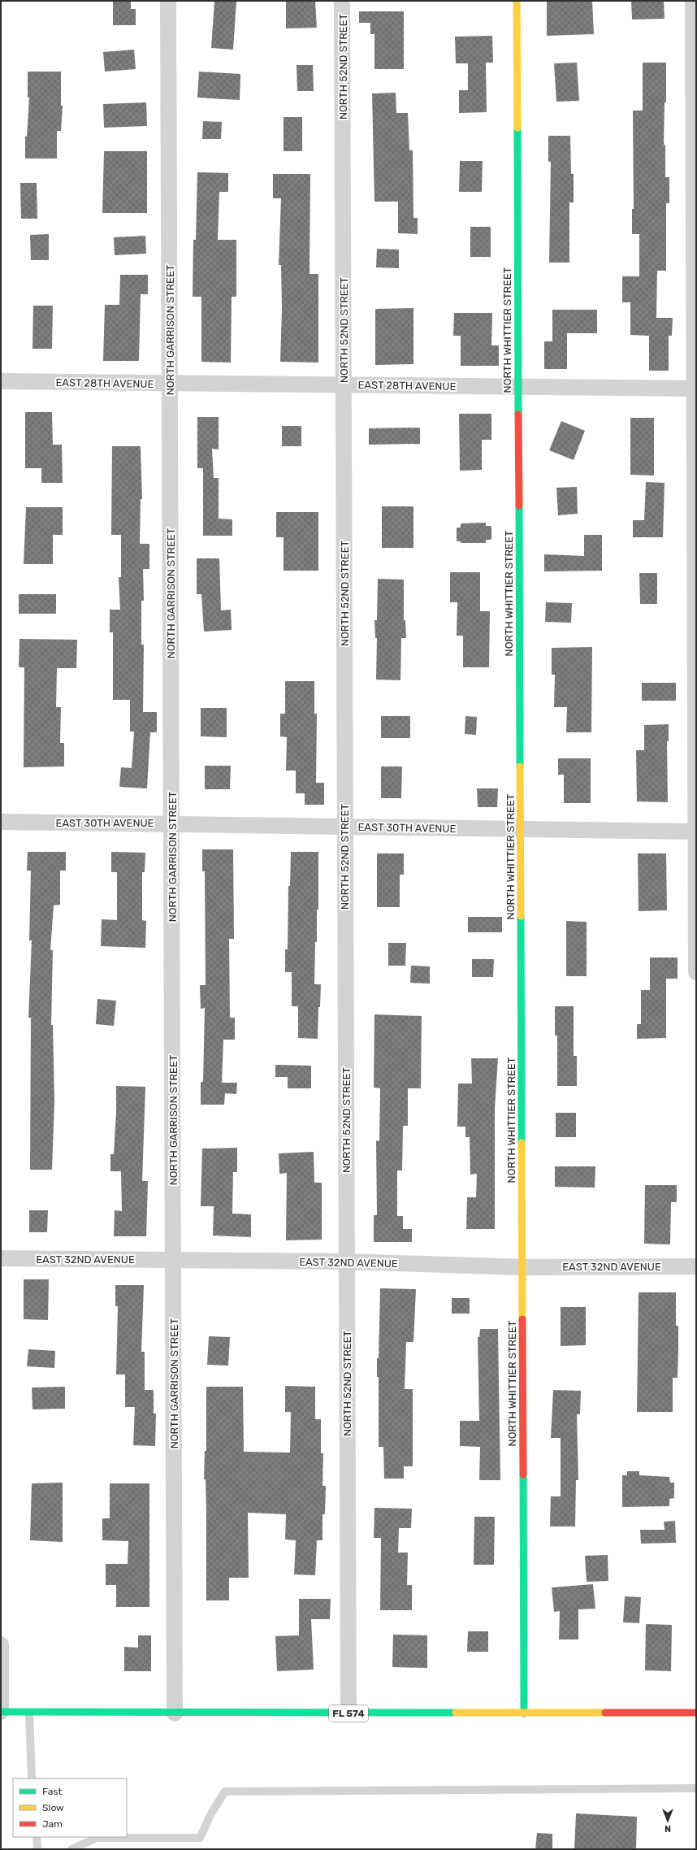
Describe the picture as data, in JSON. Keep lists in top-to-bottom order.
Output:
{
  "streets": {
    "street": [
      "NORTH 52ND STREET",
      "NORTH GARRISON STREET",
      "NORTH WHITTIER STREET",
      "EAST 28TH AVENUE",
      "EAST 30TH AVENUE",
      "EAST 32ND AVENUE",
      "FL 574"
    ]
  },
  "crossings": [
    ["NORTH 52ND STREET", "EAST 28TH AVENUE"],
    ["NORTH 52ND STREET", "EAST 30TH AVENUE"],
    ["NORTH 52ND STREET", "EAST 32ND AVENUE"],
    ["NORTH 52ND STREET", "FL 574"],
    ["NORTH GARRISON STREET", "EAST 28TH AVENUE"],
    ["NORTH GARRISON STREET", "EAST 30TH AVENUE"],
    ["NORTH GARRISON STREET", "EAST 32ND AVENUE"],
    ["NORTH GARRISON STREET", "FL 574"],
    ["NORTH WHITTIER STREET", "EAST 28TH AVENUE"],
    ["NORTH WHITTIER STREET", "EAST 30TH AVENUE"],
    ["NORTH WHITTIER STREET", "EAST 32ND AVENUE"],
    ["NORTH WHITTIER STREET", "FL 574"]
  ],
  "legend": ["Fast", "Slow", "Jam"],
  "north": "bottom"
}
